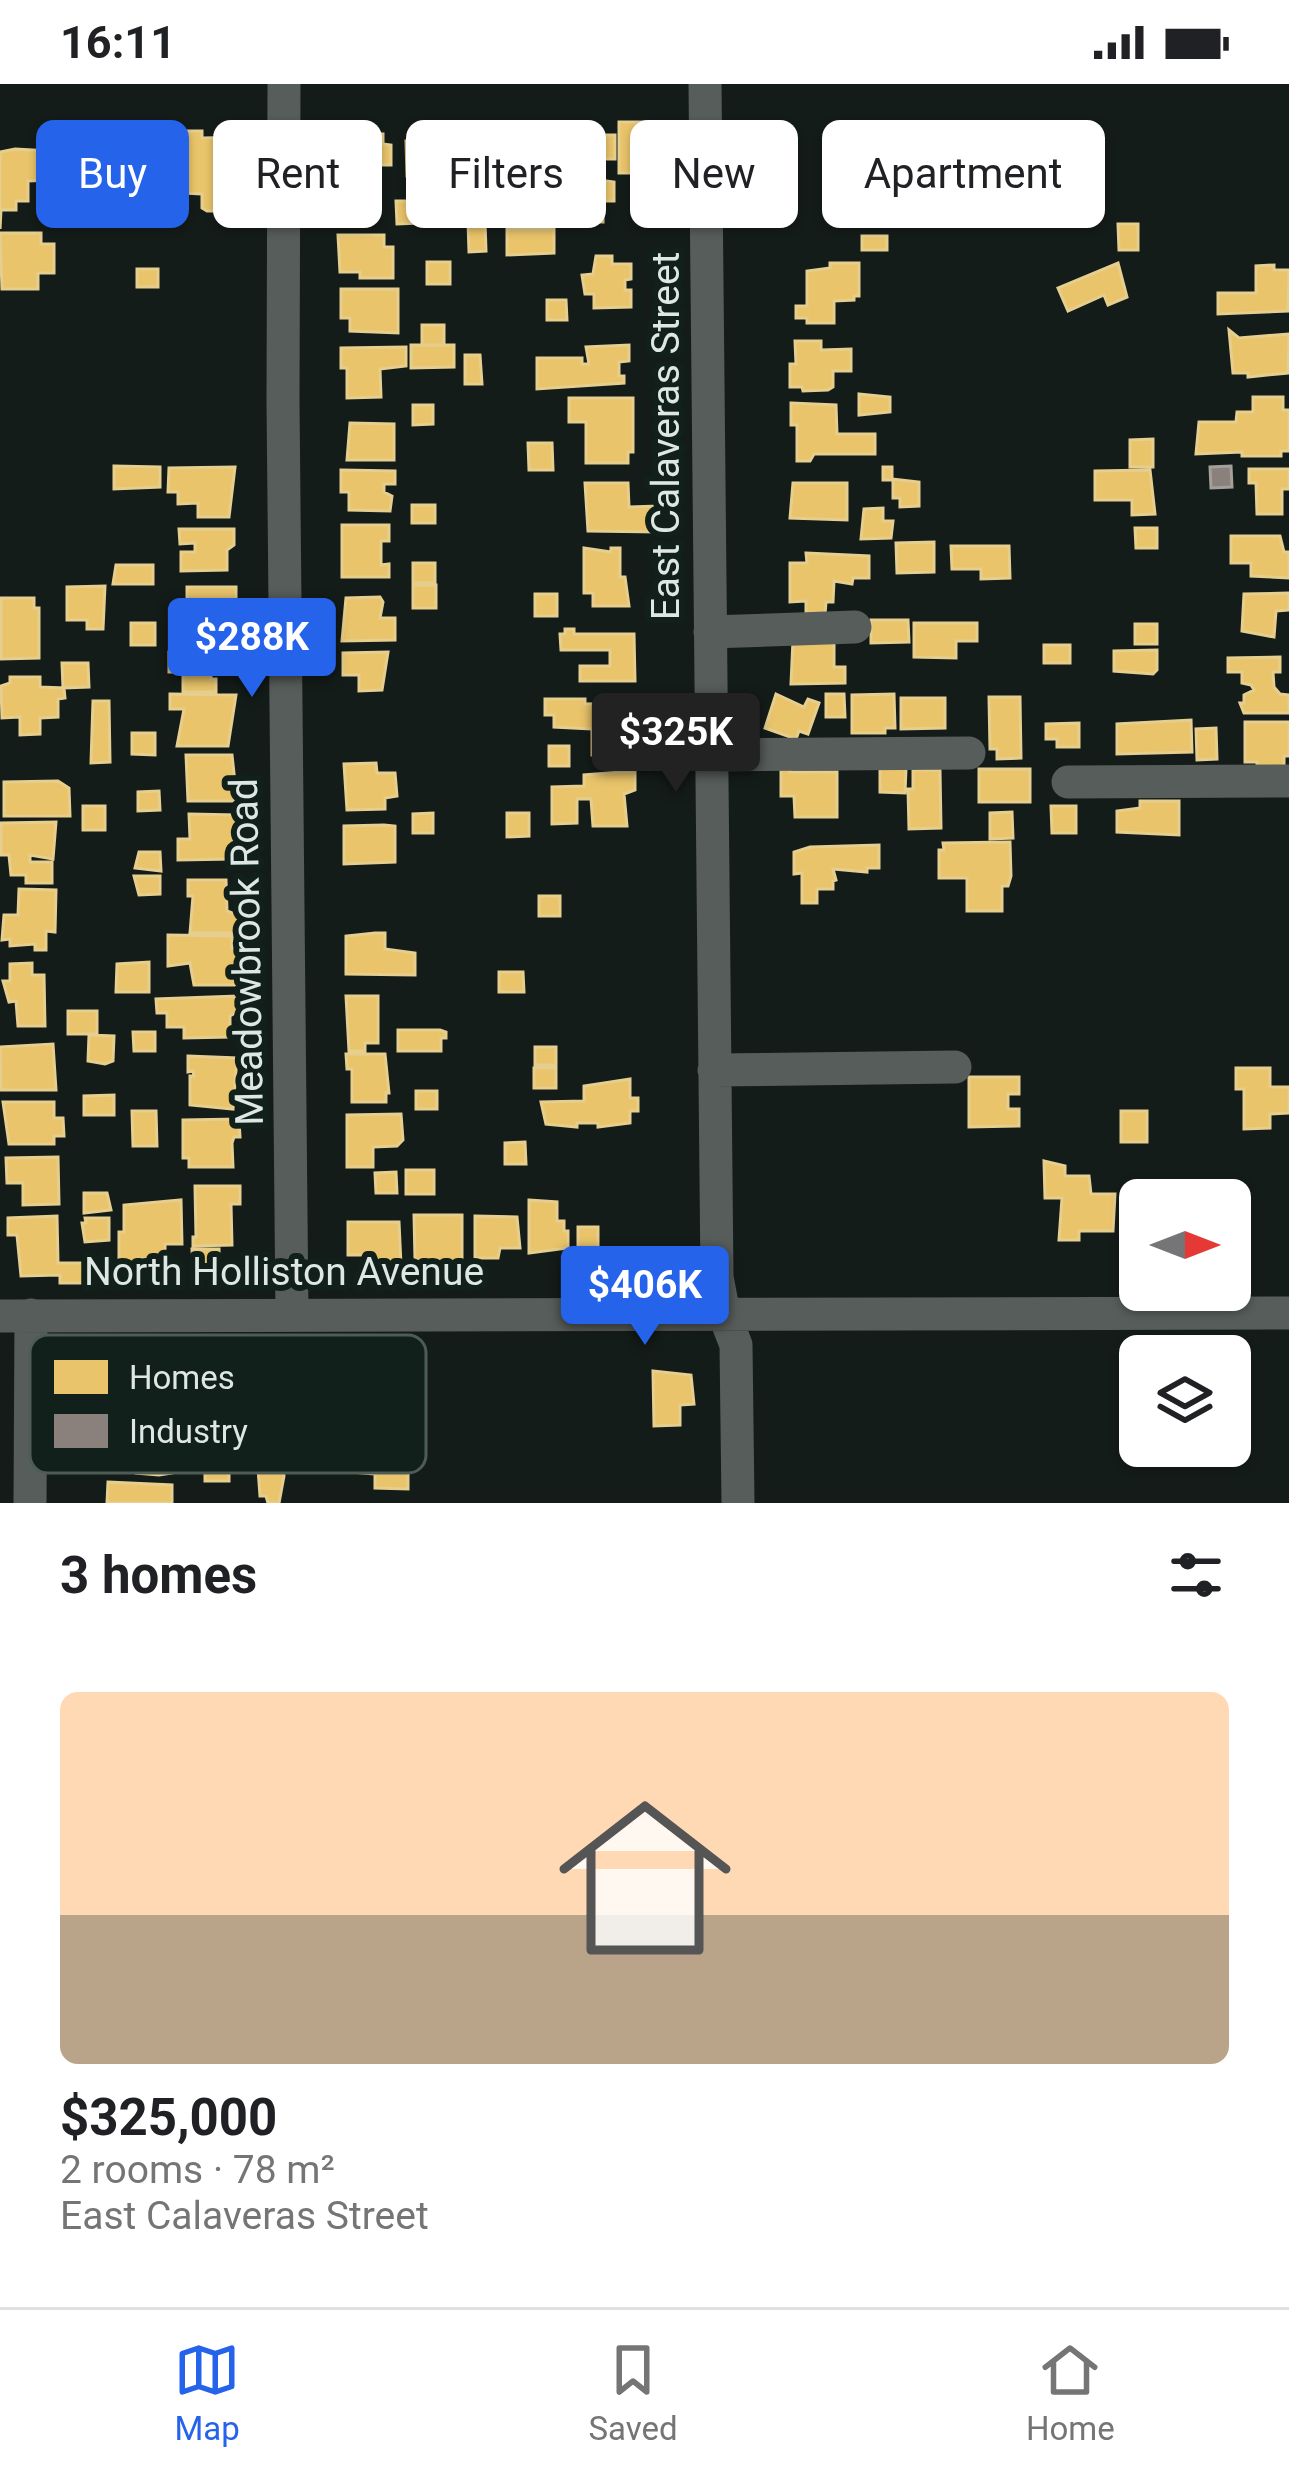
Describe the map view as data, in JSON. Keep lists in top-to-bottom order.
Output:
{
  "streets": {
    "street": ["East Calaveras Street", "Meadowbrook Road", "North Holliston Avenue"]
  },
  "crossings": [
    ["East Calaveras Street", "North Holliston Avenue"],
    ["Meadowbrook Road", "North Holliston Avenue"]
  ],
  "legend": ["Homes", "Industry"],
  "north": "right",
  "page": {
    "status": "16:11",
    "chip": [
      "Buy",
      "Rent",
      "Filters",
      "New",
      "Apartment"
    ],
    "price": ["$288K", "$325K", "$406K"],
    "heading": "3 homes",
    "list": [
      {
        "name": "$325,000",
        "note": "2 rooms · 78 m² · East Calaveras Street"
      }
    ],
    "tabs": ["Map", "Saved", "Home"]
  }
}
